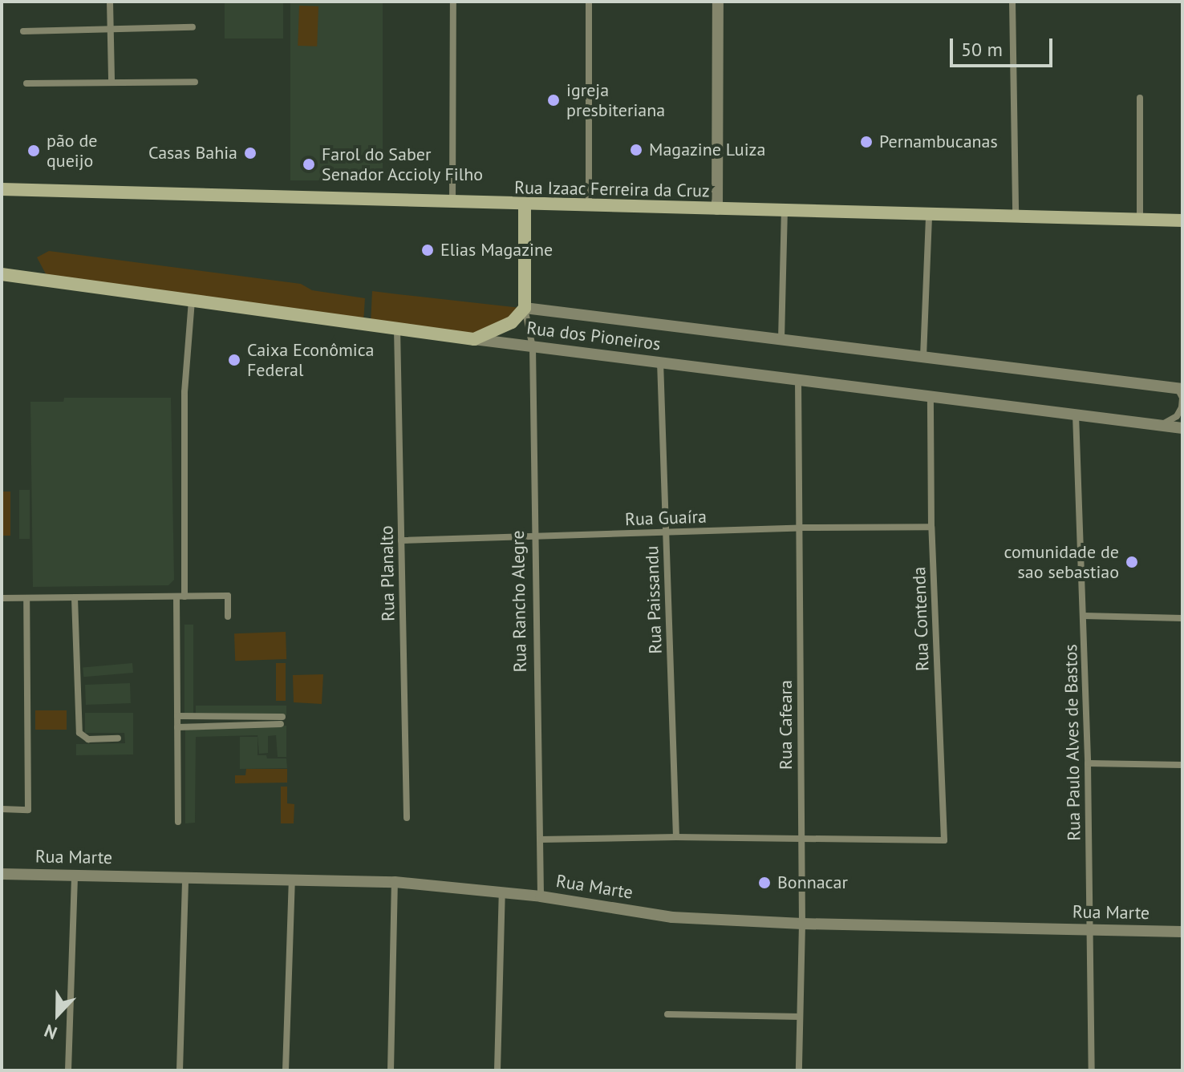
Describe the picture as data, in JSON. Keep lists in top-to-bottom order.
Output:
{
  "streets": {
    "main road": ["Rua Izaac Ferreira da Cruz", "Rua dos Pioneiros", "Rua Rancho Alegre"],
    "street": [
      "Rua Guaíra",
      "Rua Planalto",
      "Rua Paissandu",
      "Rua Contenda",
      "Rua Cafeara",
      "Rua Paulo Alves de Bastos",
      "Rua Marte"
    ]
  },
  "crossings": [
    ["Rua Izaac Ferreira da Cruz", "Rua Rancho Alegre"],
    ["Rua dos Pioneiros", "Rua Planalto"],
    ["Rua dos Pioneiros", "Rua Paissandu"],
    ["Rua dos Pioneiros", "Rua Rancho Alegre"],
    ["Rua dos Pioneiros", "Rua Contenda"],
    ["Rua dos Pioneiros", "Rua Cafeara"],
    ["Rua dos Pioneiros", "Rua Paulo Alves de Bastos"],
    ["Rua Guaíra", "Rua Planalto"],
    ["Rua Guaíra", "Rua Paissandu"],
    ["Rua Guaíra", "Rua Rancho Alegre"],
    ["Rua Guaíra", "Rua Contenda"],
    ["Rua Guaíra", "Rua Cafeara"],
    ["Rua Rancho Alegre", "Rua Marte"],
    ["Rua Contenda", "Rua Cafeara"],
    ["Rua Cafeara", "Rua Marte"],
    ["Rua Paulo Alves de Bastos", "Rua Marte"]
  ],
  "places": [
    "igreja presbiteriana",
    "Pernambucanas",
    "Magazine Luiza",
    "pão de queijo",
    "Casas Bahia",
    "Farol do Saber Senador Accioly Filho",
    "Elias Magazine",
    "Caixa Econômica Federal",
    "comunidade de sao sebastiao",
    "Bonnacar"
  ],
  "scale_bar": "50 m",
  "north": "bottom"
}
